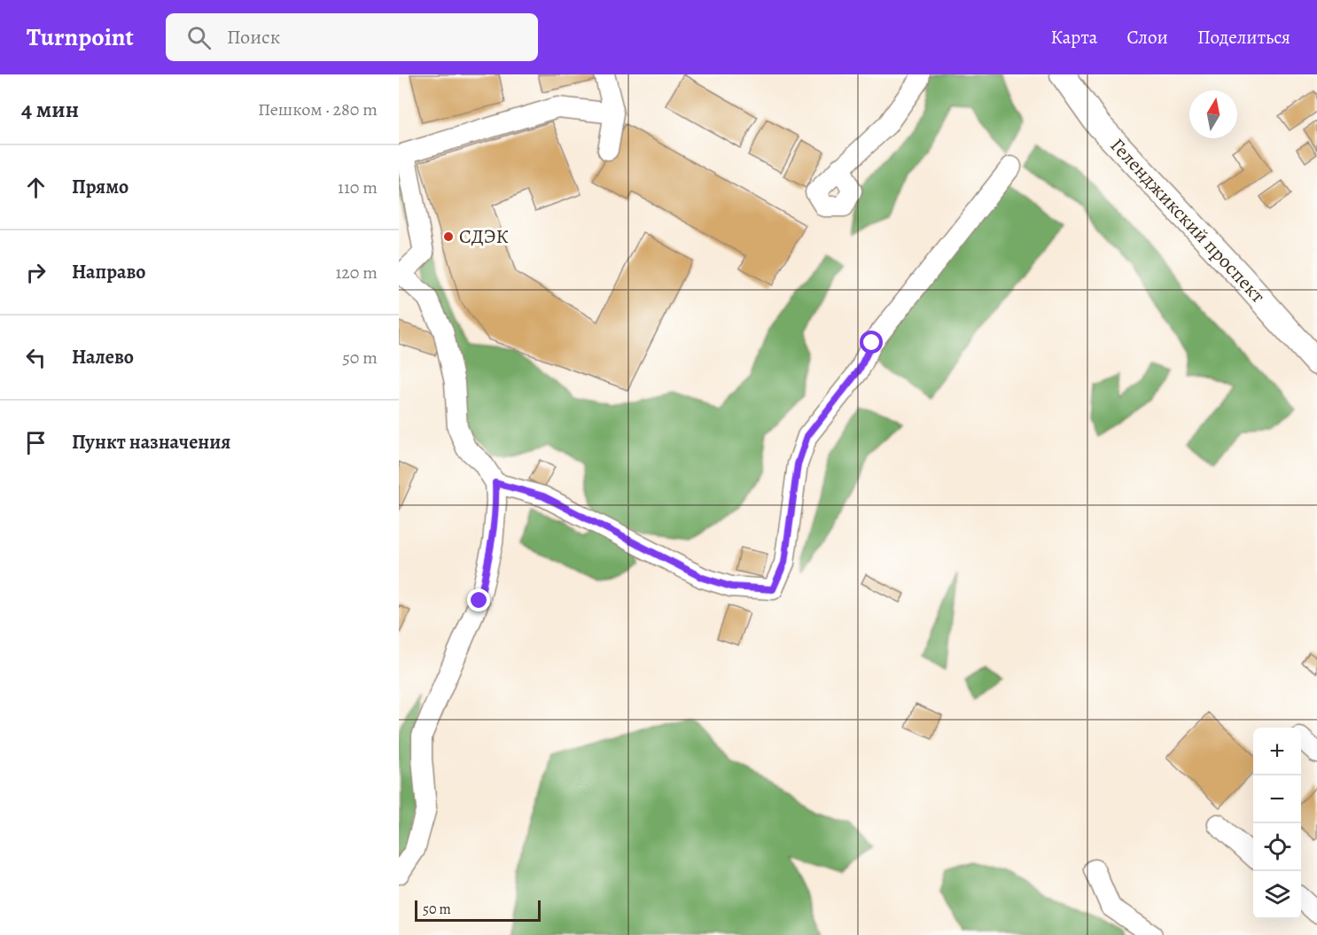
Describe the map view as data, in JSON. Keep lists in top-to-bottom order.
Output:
{
  "streets": {
    "main road": ["Геленджикский проспект"]
  },
  "places": ["СДЭК"],
  "scale_bar": "50 m",
  "north": "top",
  "page": {
    "header": "Turnpoint",
    "search": "Поиск",
    "nav": ["Карта", "Слои", "Поделиться"],
    "heading": ["4 мин", "Пешком · 280 m"],
    "list": [
      ["Прямо", "110 m"],
      ["Направо", "120 m"],
      ["Налево", "50 m"],
      "Пункт назначения"
    ],
    "map_buttons": ["+", "−"],
    "scale": "50 m"
  }
}
